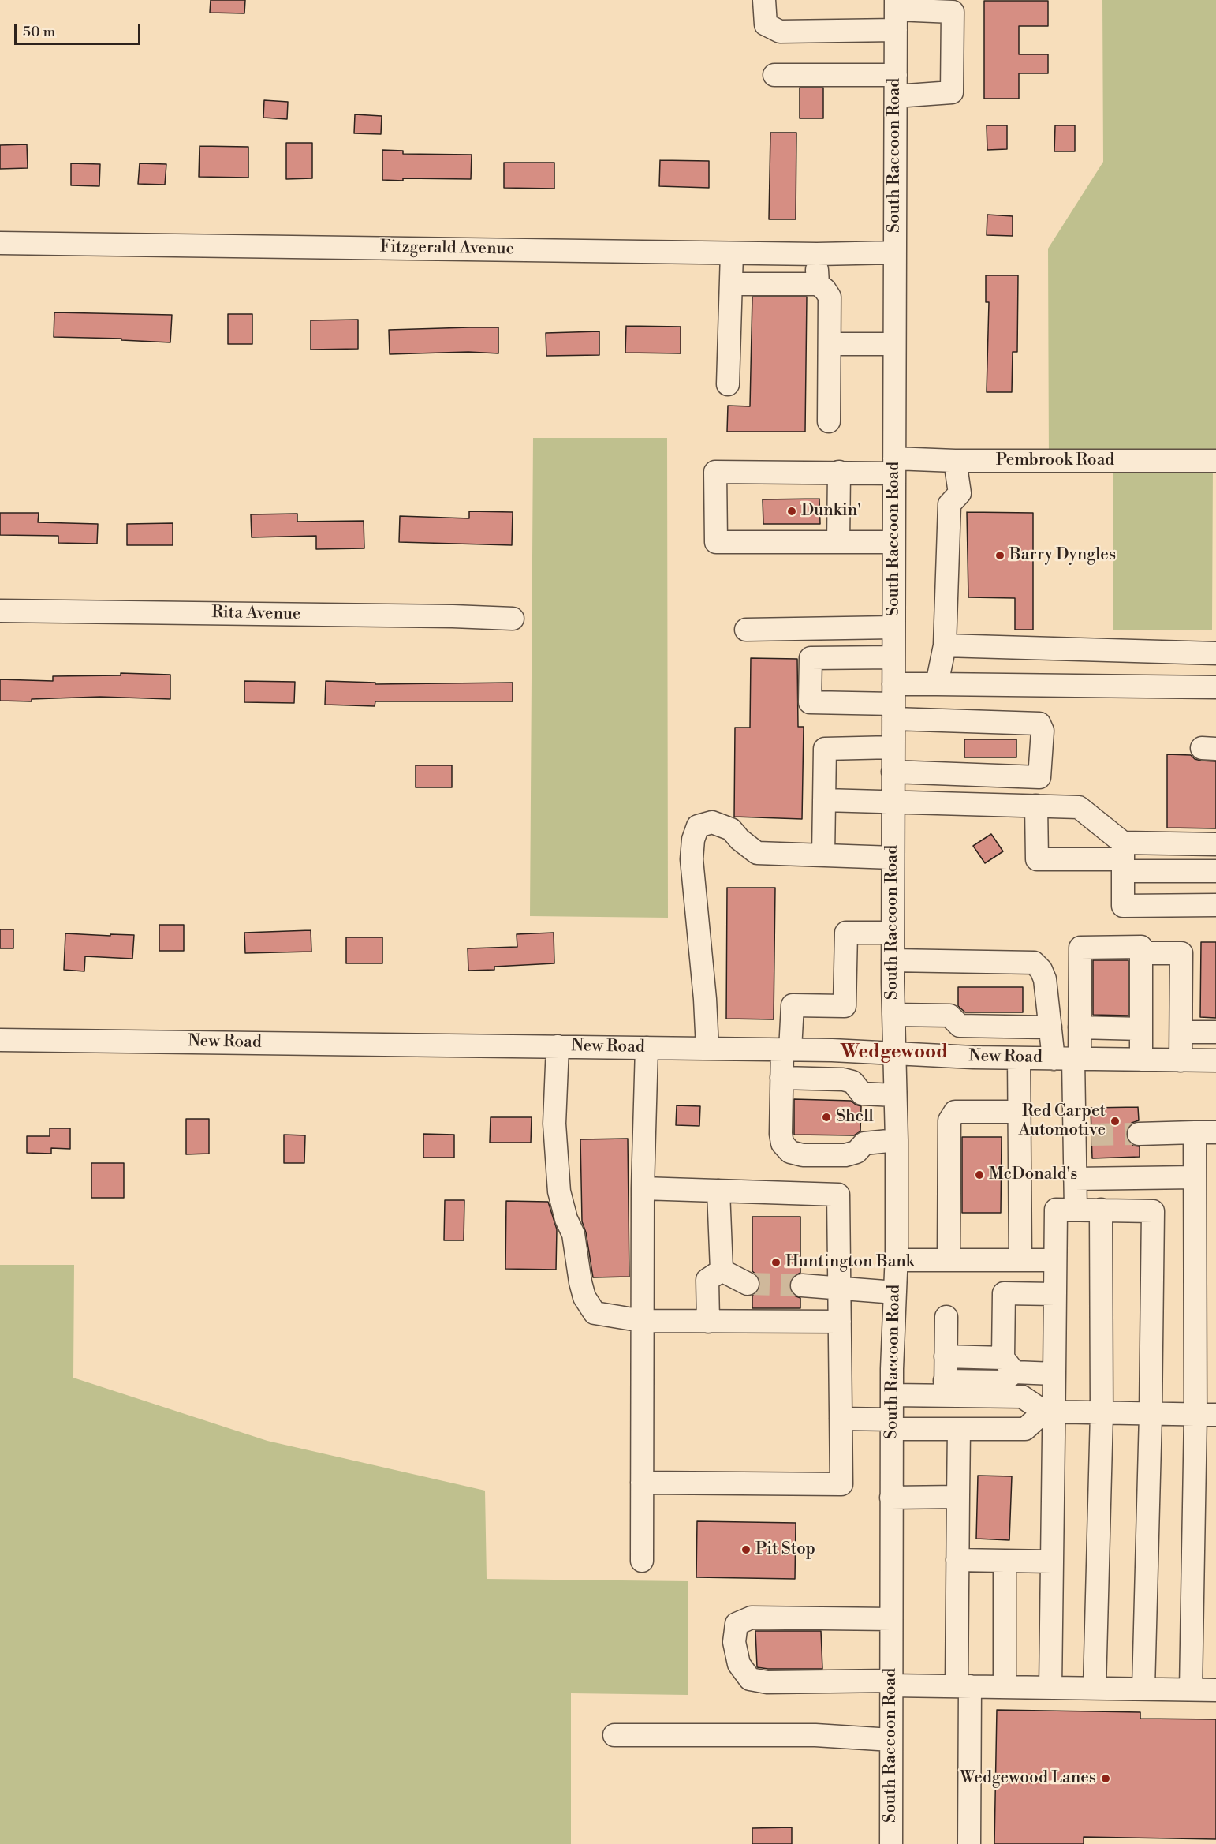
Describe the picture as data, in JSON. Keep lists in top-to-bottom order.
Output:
{
  "streets": {
    "street": [
      "South Raccoon Road",
      "Fitzgerald Avenue",
      "Pembrook Road",
      "Rita Avenue",
      "New Road"
    ]
  },
  "crossings": [
    ["South Raccoon Road", "Fitzgerald Avenue"],
    ["South Raccoon Road", "Pembrook Road"],
    ["South Raccoon Road", "New Road"]
  ],
  "districts": ["Wedgewood"],
  "places": [
    "Dunkin'",
    "Barry Dyngles",
    "Shell",
    "Red Carpet Automotive",
    "McDonald's",
    "Huntington Bank",
    "Pit Stop",
    "Wedgewood Lanes"
  ],
  "scale_bar": "50 m"
}
